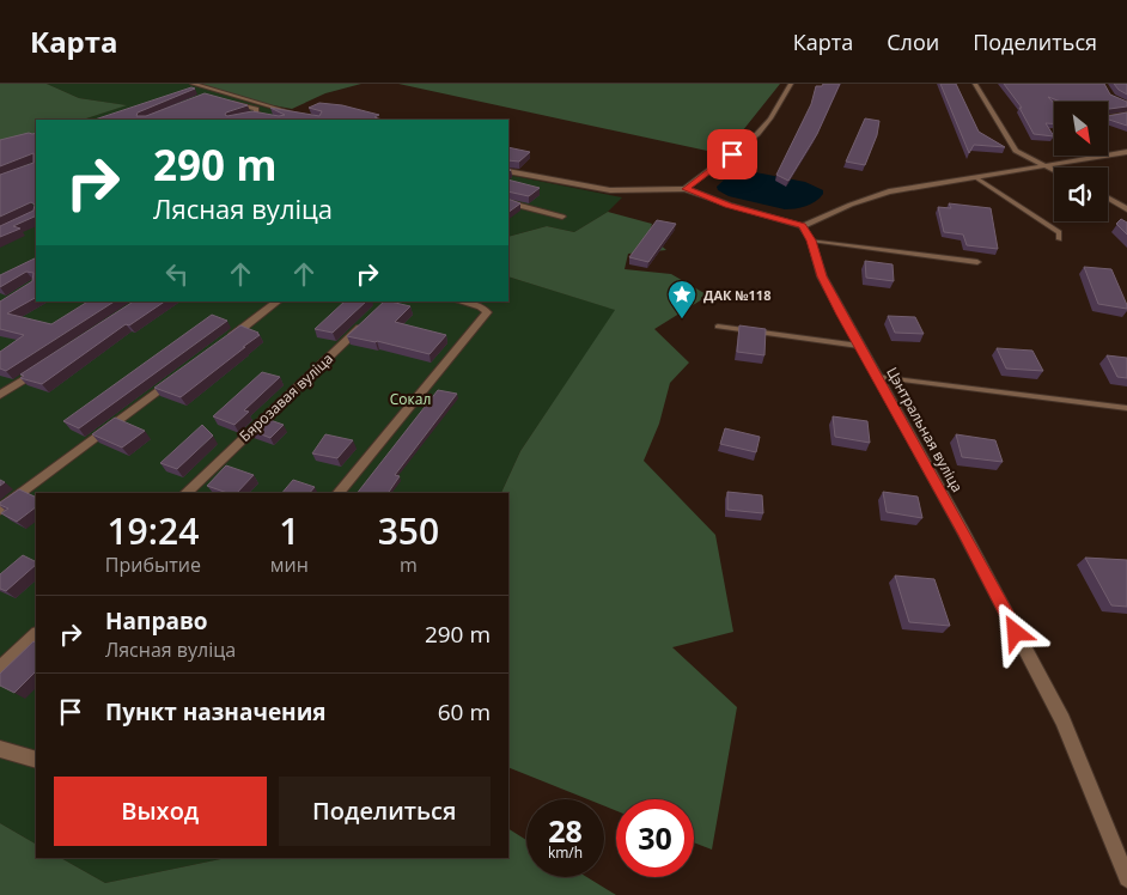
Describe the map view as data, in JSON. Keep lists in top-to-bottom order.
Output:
{
  "streets": {
    "street": ["Бярозавая вуліца", "Цэнтральная вуліца"]
  },
  "parks": ["Сокал"],
  "places": {
    "place": ["ДАК №118"]
  },
  "north": "bottom right",
  "page": {
    "header": "Карта",
    "nav": ["Карта", "Слои", "Поделиться"],
    "turn": ["290 m", "Лясная вуліца"],
    "eta": [
      "19:24",
      "Прибытие",
      "1",
      "мин",
      "350",
      "m"
    ],
    "list": [
      {
        "name": "Направо",
        "note": "Лясная вуліца",
        "value": "290 m"
      },
      {
        "name": "Пункт назначения",
        "value": "60 m"
      }
    ],
    "buttons": ["Выход", "Поделиться"],
    "speed": "28 km/h",
    "limit": "30"
  }
}
